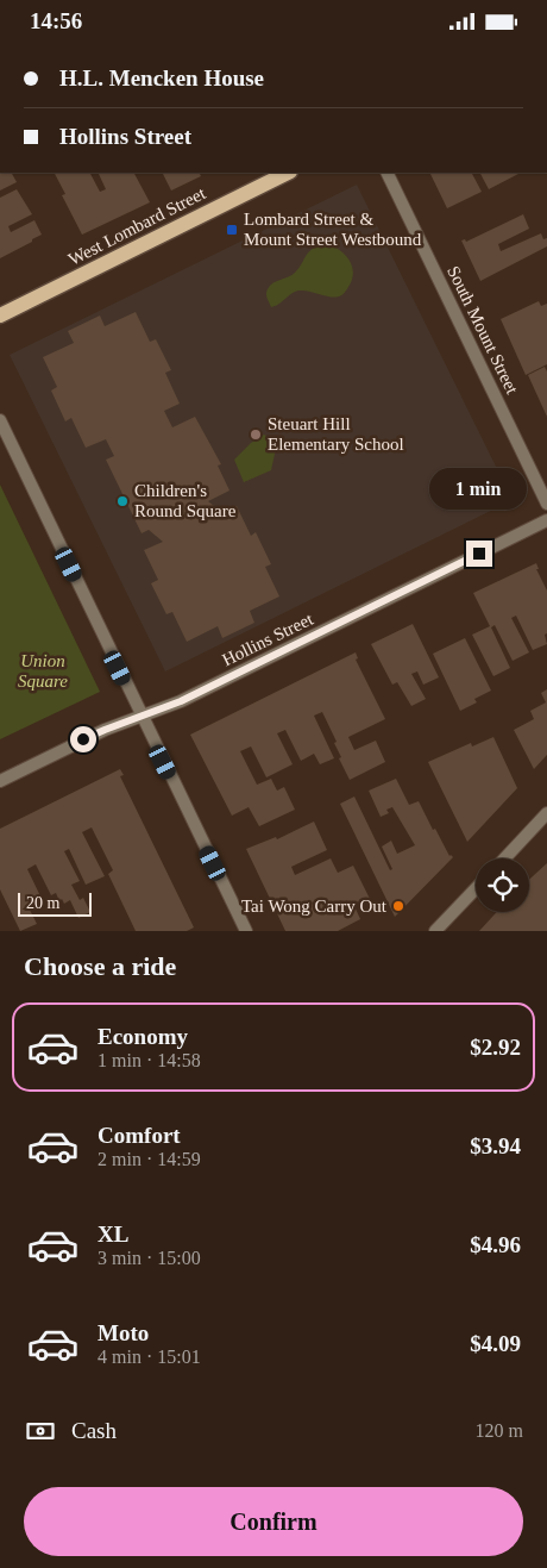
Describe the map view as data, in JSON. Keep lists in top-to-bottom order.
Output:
{
  "streets": {
    "main road": ["West Lombard Street"],
    "street": ["South Mount Street", "Hollins Street"]
  },
  "parks": ["Union Square"],
  "places": {
    "transit": ["Lombard Street & Mount Street Westbound"],
    "other": ["Steuart Hill Elementary School", "Children's Round Square", "Tai Wong Carry Out"]
  },
  "scale_bar": "20 m",
  "page": {
    "status": "14:56",
    "banner": ["H.L. Mencken House", "Hollins Street"],
    "bubble": "1 min",
    "scale": "20 m",
    "heading": "Choose a ride",
    "list": [
      {
        "name": "Economy",
        "note": "1 min · 14:58",
        "value": "$2.92"
      },
      {
        "name": "Comfort",
        "note": "2 min · 14:59",
        "value": "$3.94"
      },
      {
        "name": "XL",
        "note": "3 min · 15:00",
        "value": "$4.96"
      },
      {
        "name": "Moto",
        "note": "4 min · 15:01",
        "value": "$4.09"
      }
    ],
    "pay": ["Cash", "120 m"],
    "buttons": "Confirm"
  }
}
